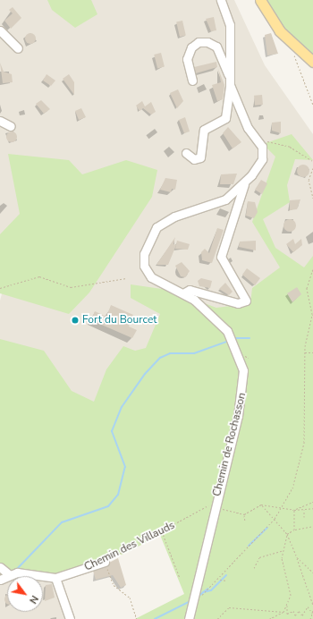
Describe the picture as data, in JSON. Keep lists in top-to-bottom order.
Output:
{
  "streets": {
    "street": ["Chemin de Rochasson", "Chemin des Villauds"]
  },
  "crossings": [
    ["Chemin de Rochasson", "Chemin des Villauds"]
  ],
  "places": ["Fort du Bourcet"],
  "north": "bottom right"
}
